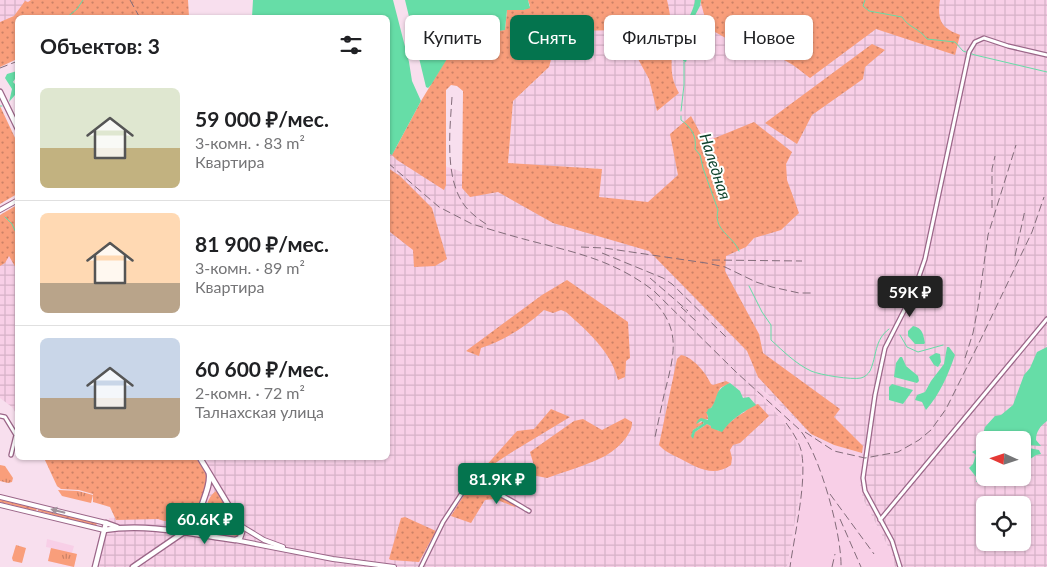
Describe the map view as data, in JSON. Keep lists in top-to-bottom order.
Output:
{
  "water": ["Наледная"],
  "north": "left",
  "page": {
    "chip": [
      "Купить",
      "Снять",
      "Фильтры",
      "Новое"
    ],
    "heading": "Объектов: 3",
    "list": [
      {
        "name": "59 000 ₽/мес.",
        "note": "3-комн. · 83 m² · Квартира"
      },
      {
        "name": "81 900 ₽/мес.",
        "note": "3-комн. · 89 m² · Квартира"
      },
      {
        "name": "60 600 ₽/мес.",
        "note": "2-комн. · 72 m² · Талнахская улица"
      }
    ],
    "price": ["59K ₽", "81.9K ₽", "60.6K ₽"]
  }
}
